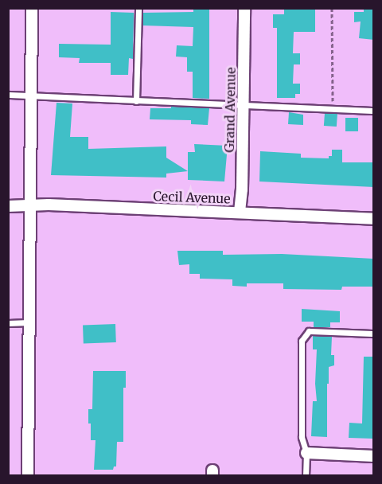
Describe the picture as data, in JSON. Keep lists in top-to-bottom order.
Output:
{
  "streets": {
    "street": ["Grand Avenue", "Cecil Avenue"]
  },
  "crossings": [
    ["Grand Avenue", "Cecil Avenue"]
  ]
}
